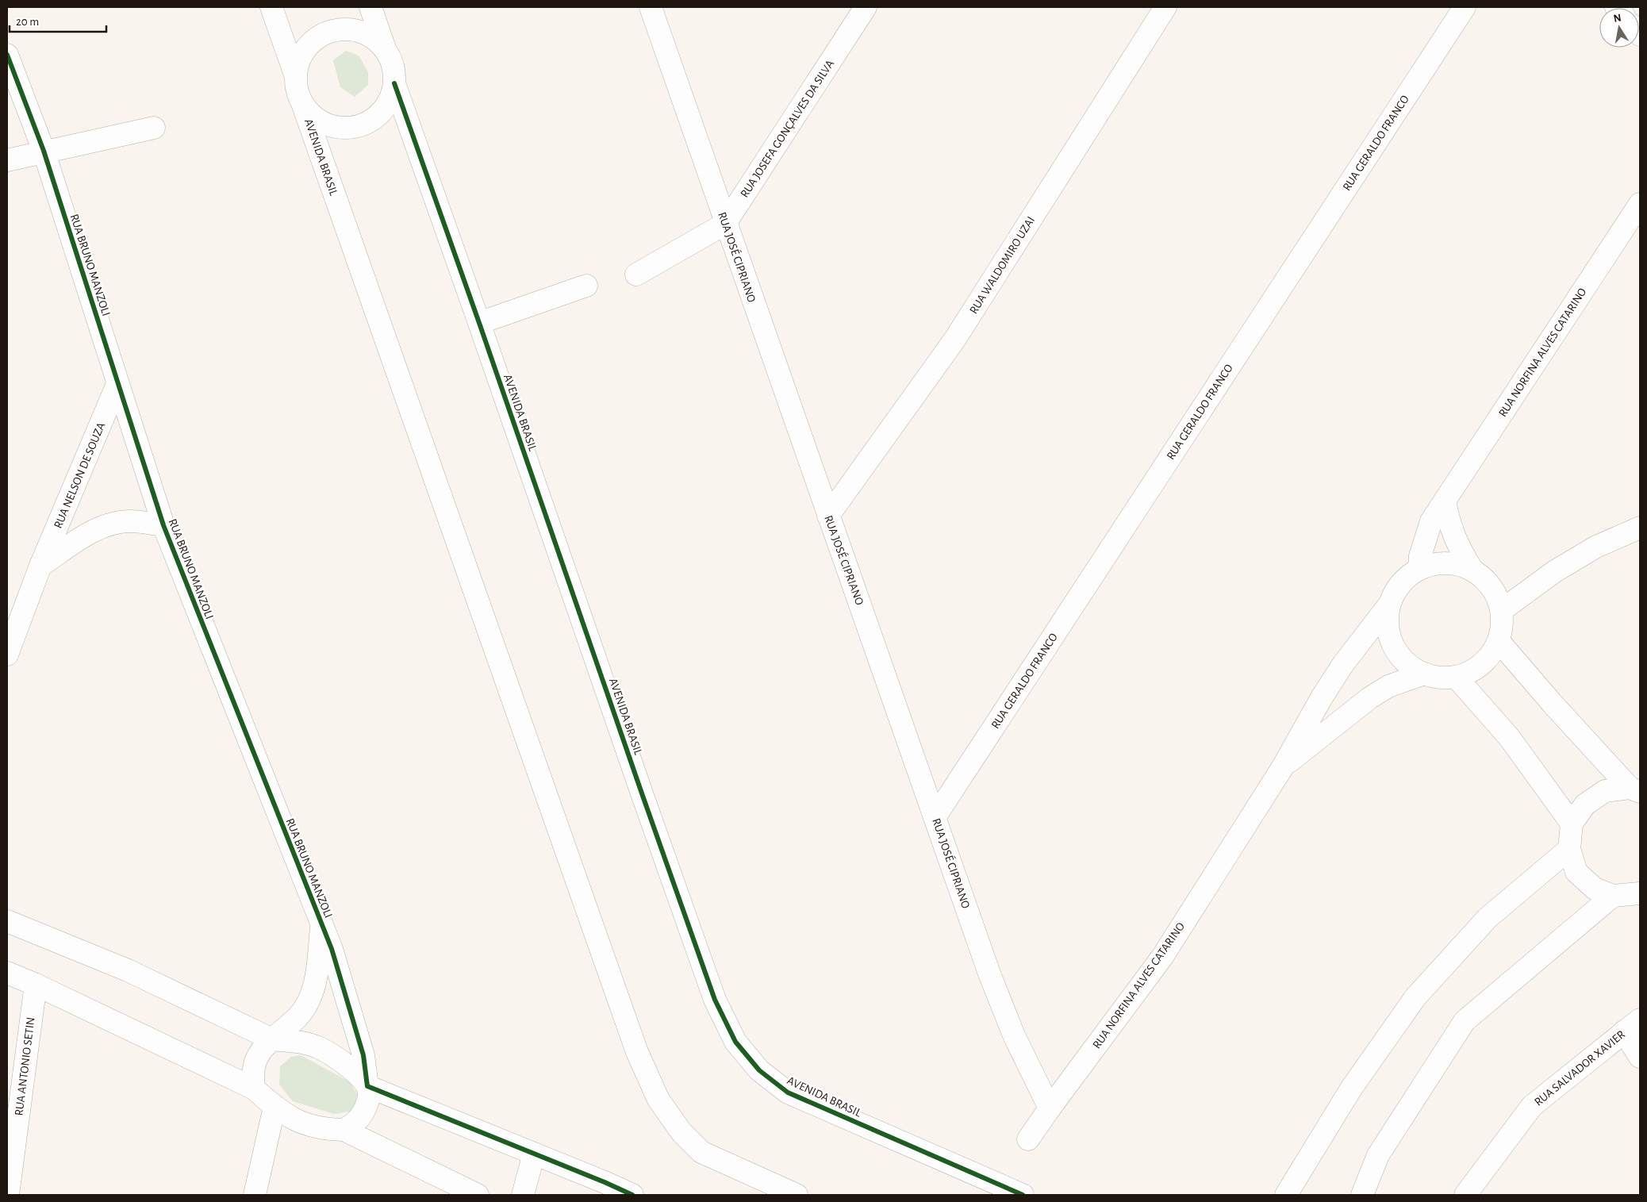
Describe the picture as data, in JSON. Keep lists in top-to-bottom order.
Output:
{
  "streets": {
    "street": [
      "RUA JOSEFA GONÇALVES DA SILVA",
      "RUA GERALDO FRANCO",
      "AVENIDA BRASIL",
      "RUA JOSÉ CIPRIANO",
      "RUA BRUNO MANZOLI",
      "RUA WALDOMIRO UZAI",
      "RUA NORFINA ALVES CATARINO",
      "RUA NELSON DE SOUZA",
      "RUA ANTONIO SETIN",
      "RUA SALVADOR XAVIER"
    ]
  },
  "crossings": [
    ["RUA JOSEFA GONÇALVES DA SILVA", "RUA JOSÉ CIPRIANO"],
    ["RUA GERALDO FRANCO", "RUA JOSÉ CIPRIANO"],
    ["RUA JOSÉ CIPRIANO", "RUA WALDOMIRO UZAI"],
    ["RUA JOSÉ CIPRIANO", "RUA NORFINA ALVES CATARINO"],
    ["RUA BRUNO MANZOLI", "RUA NELSON DE SOUZA"]
  ],
  "scale_bar": "20 m",
  "north": "top"
}
